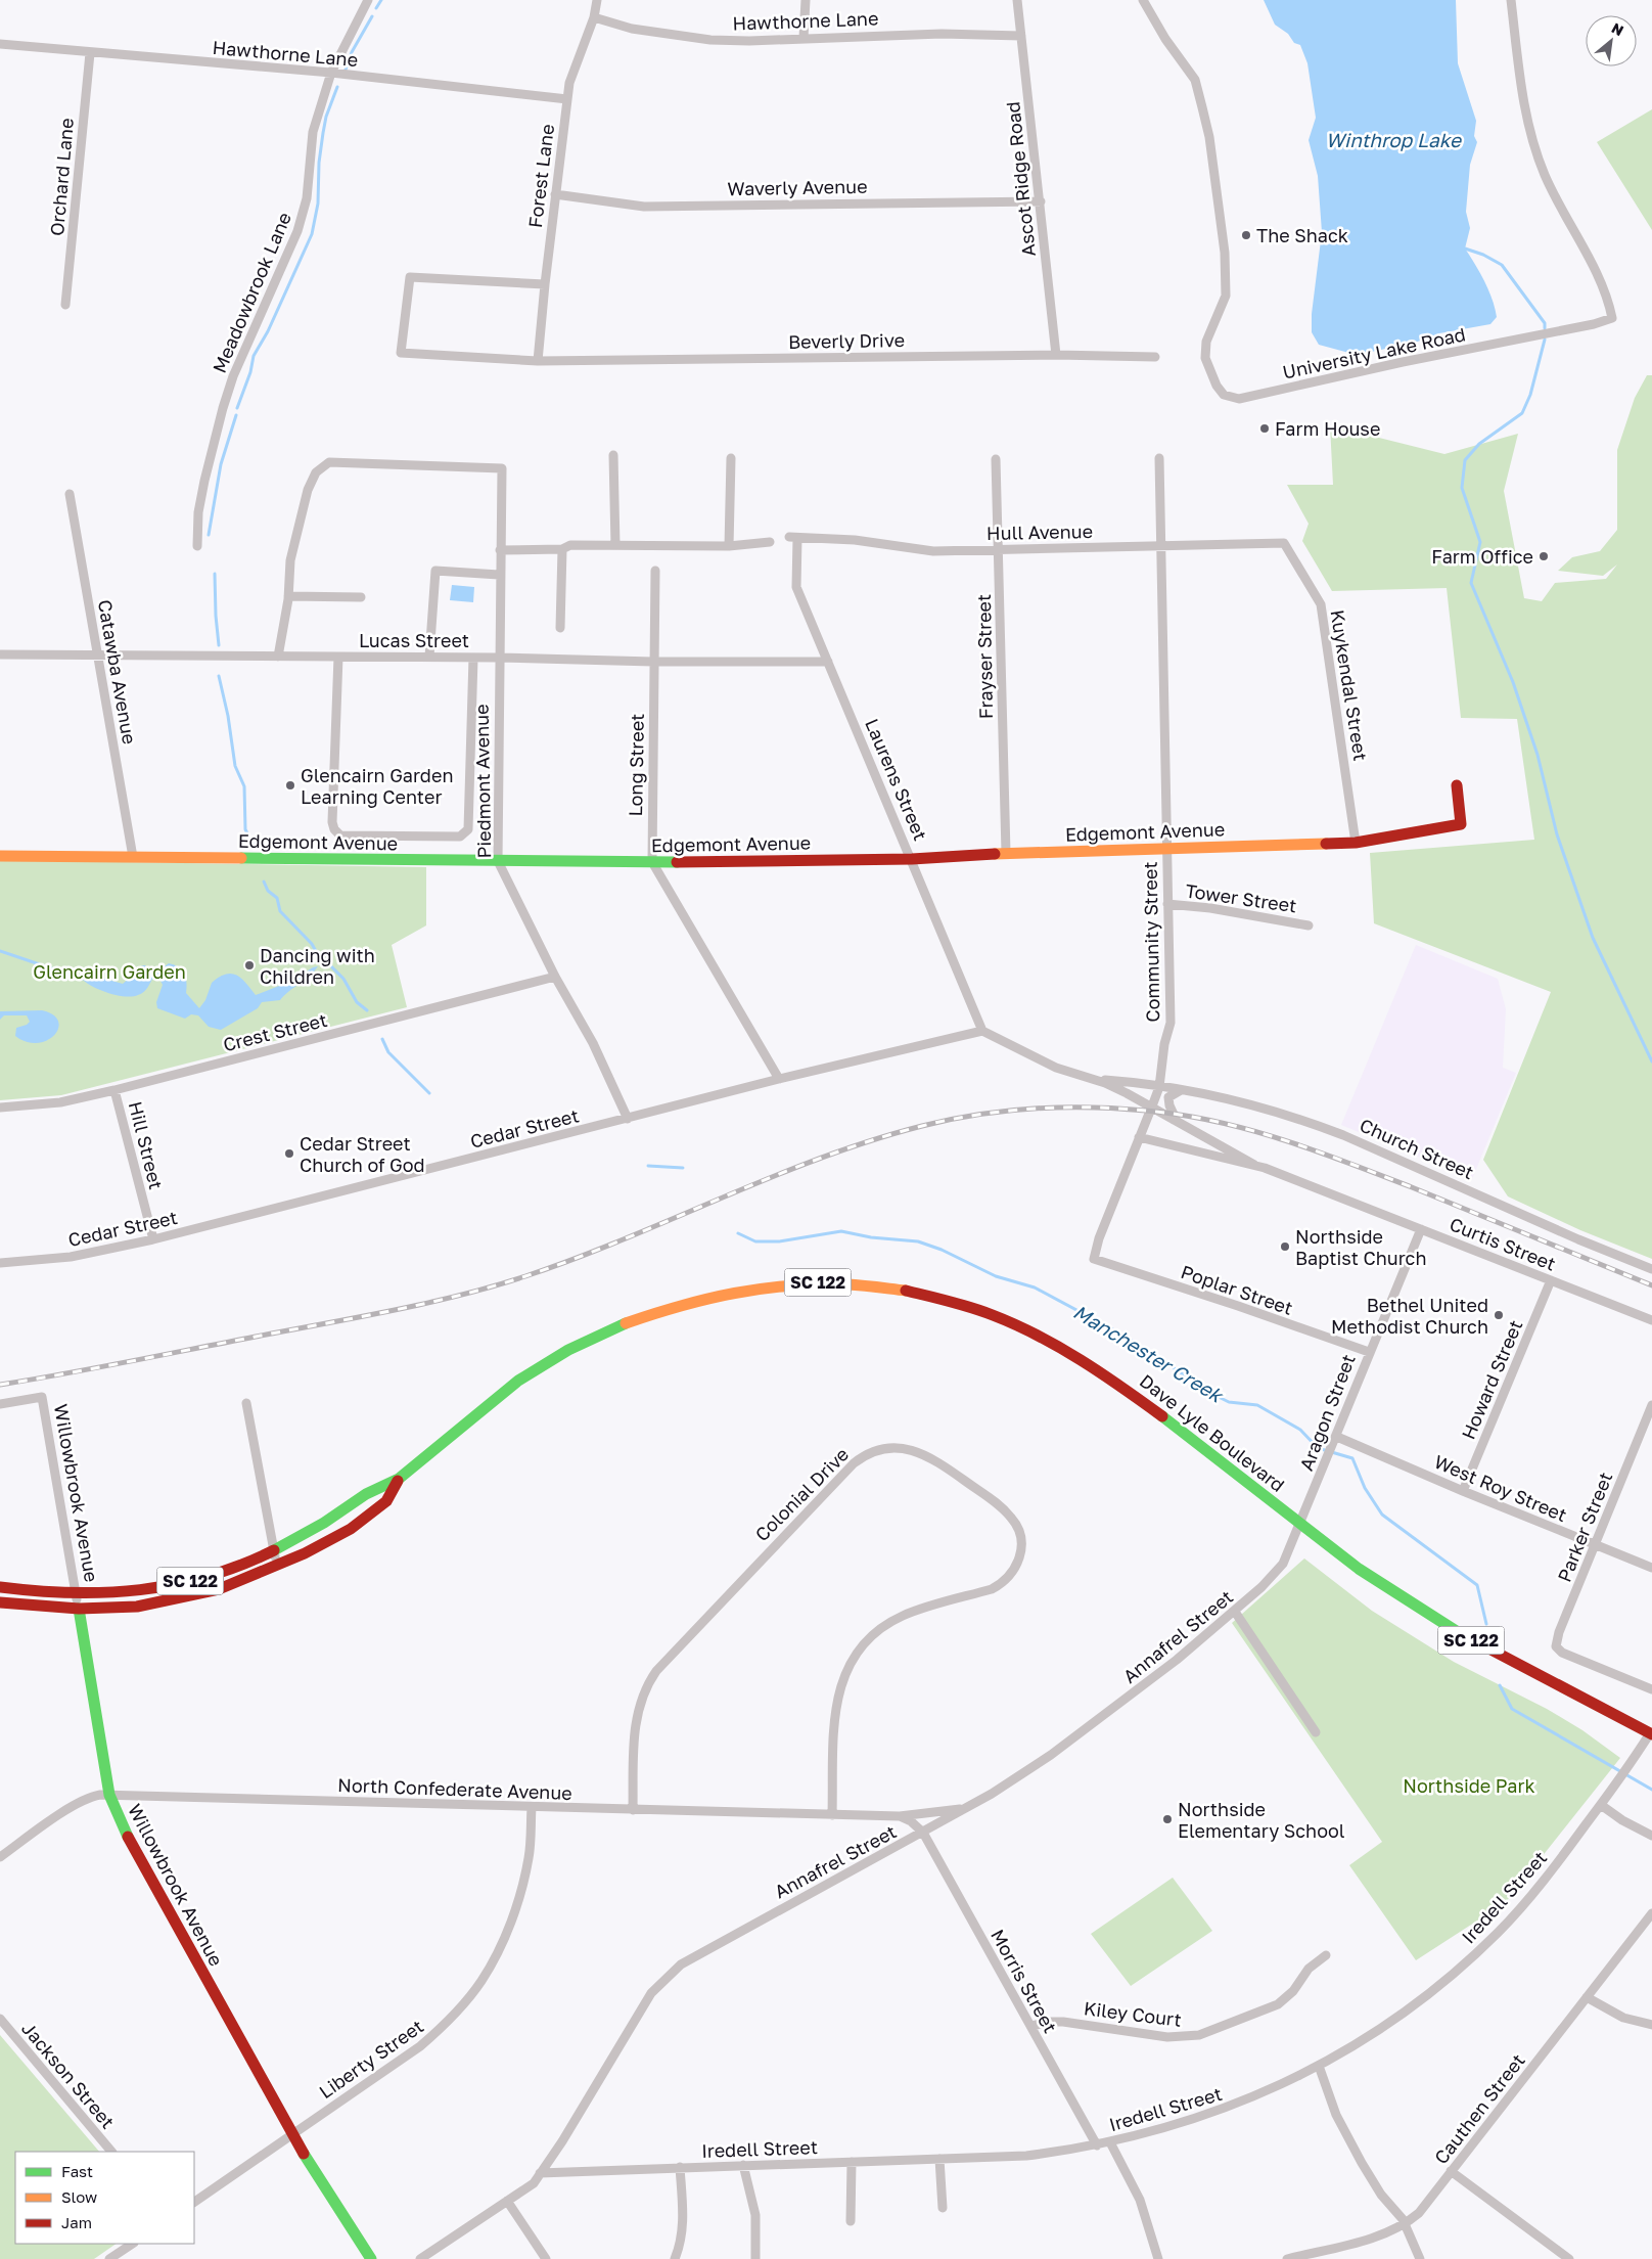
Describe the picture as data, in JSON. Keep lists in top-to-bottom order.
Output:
{
  "streets": {
    "main road": [
      "Edgemont Avenue",
      "SC 122",
      "Dave Lyle Boulevard",
      "Willowbrook Avenue"
    ],
    "street": [
      "Hawthorne Lane",
      "Forest Lane",
      "Orchard Lane",
      "Ascot Ridge Road",
      "Waverly Avenue",
      "Meadowbrook Lane",
      "Beverly Drive",
      "University Lake Road",
      "Hull Avenue",
      "Lucas Street",
      "Frayser Street",
      "Catawba Avenue",
      "Kuykendal Street",
      "Long Street",
      "Laurens Street",
      "Piedmont Avenue",
      "Tower Street",
      "Community Street",
      "Crest Street",
      "Cedar Street",
      "Hill Street",
      "Church Street",
      "Curtis Street",
      "Poplar Street",
      "Howard Street",
      "Aragon Street",
      "West Roy Street",
      "Colonial Drive",
      "Parker Street",
      "Annafrel Street",
      "North Confederate Avenue",
      "Iredell Street",
      "Morris Street",
      "Kiley Court",
      "Liberty Street",
      "Jackson Street",
      "Cauthen Street"
    ]
  },
  "crossings": [
    ["Hawthorne Lane", "Forest Lane"],
    ["Hawthorne Lane", "Orchard Lane"],
    ["Hawthorne Lane", "Ascot Ridge Road"],
    ["Hawthorne Lane", "Meadowbrook Lane"],
    ["Forest Lane", "Waverly Avenue"],
    ["Forest Lane", "Beverly Drive"],
    ["Ascot Ridge Road", "Waverly Avenue"],
    ["Ascot Ridge Road", "Beverly Drive"],
    ["Hull Avenue", "Frayser Street"],
    ["Hull Avenue", "Kuykendal Street"],
    ["Hull Avenue", "Laurens Street"],
    ["Hull Avenue", "Community Street"],
    ["Lucas Street", "Catawba Avenue"],
    ["Lucas Street", "Long Street"],
    ["Lucas Street", "Laurens Street"],
    ["Lucas Street", "Piedmont Avenue"],
    ["Frayser Street", "Edgemont Avenue"],
    ["Catawba Avenue", "Edgemont Avenue"],
    ["Kuykendal Street", "Edgemont Avenue"],
    ["Long Street", "Edgemont Avenue"],
    ["Laurens Street", "Edgemont Avenue"],
    ["Laurens Street", "Cedar Street"],
    ["Laurens Street", "Curtis Street"],
    ["Piedmont Avenue", "Edgemont Avenue"],
    ["Piedmont Avenue", "Crest Street"],
    ["Piedmont Avenue", "Cedar Street"],
    ["Edgemont Avenue", "Community Street"],
    ["Tower Street", "Community Street"],
    ["Community Street", "Church Street"],
    ["Community Street", "Curtis Street"],
    ["Community Street", "Poplar Street"],
    ["Crest Street", "Hill Street"],
    ["Cedar Street", "Hill Street"],
    ["Cedar Street", "Curtis Street"],
    ["Church Street", "Curtis Street"],
    ["Curtis Street", "Howard Street"],
    ["Curtis Street", "Aragon Street"],
    ["Poplar Street", "Aragon Street"],
    ["Howard Street", "West Roy Street"],
    ["Aragon Street", "Dave Lyle Boulevard"],
    ["Aragon Street", "West Roy Street"],
    ["Aragon Street", "Annafrel Street"],
    ["Dave Lyle Boulevard", "Willowbrook Avenue"],
    ["Dave Lyle Boulevard", "Annafrel Street"],
    ["Dave Lyle Boulevard", "Iredell Street"],
    ["West Roy Street", "Parker Street"],
    ["Willowbrook Avenue", "North Confederate Avenue"],
    ["Willowbrook Avenue", "Liberty Street"],
    ["Colonial Drive", "North Confederate Avenue"],
    ["Annafrel Street", "North Confederate Avenue"],
    ["Annafrel Street", "Iredell Street"],
    ["Annafrel Street", "Morris Street"],
    ["North Confederate Avenue", "Liberty Street"],
    ["Iredell Street", "Morris Street"],
    ["Morris Street", "Kiley Court"]
  ],
  "water": ["Winthrop Lake", "Manchester Creek"],
  "parks": ["Glencairn Garden", "Northside Park"],
  "places": [
    "The Shack",
    "Farm House",
    "Farm Office",
    "Glencairn Garden Learning Center",
    "Dancing with Children",
    "Cedar Street Church of God",
    "Northside Baptist Church",
    "Bethel United Methodist Church",
    "Northside Elementary School"
  ],
  "legend": ["Fast", "Slow", "Jam"],
  "north": "top right"
}
